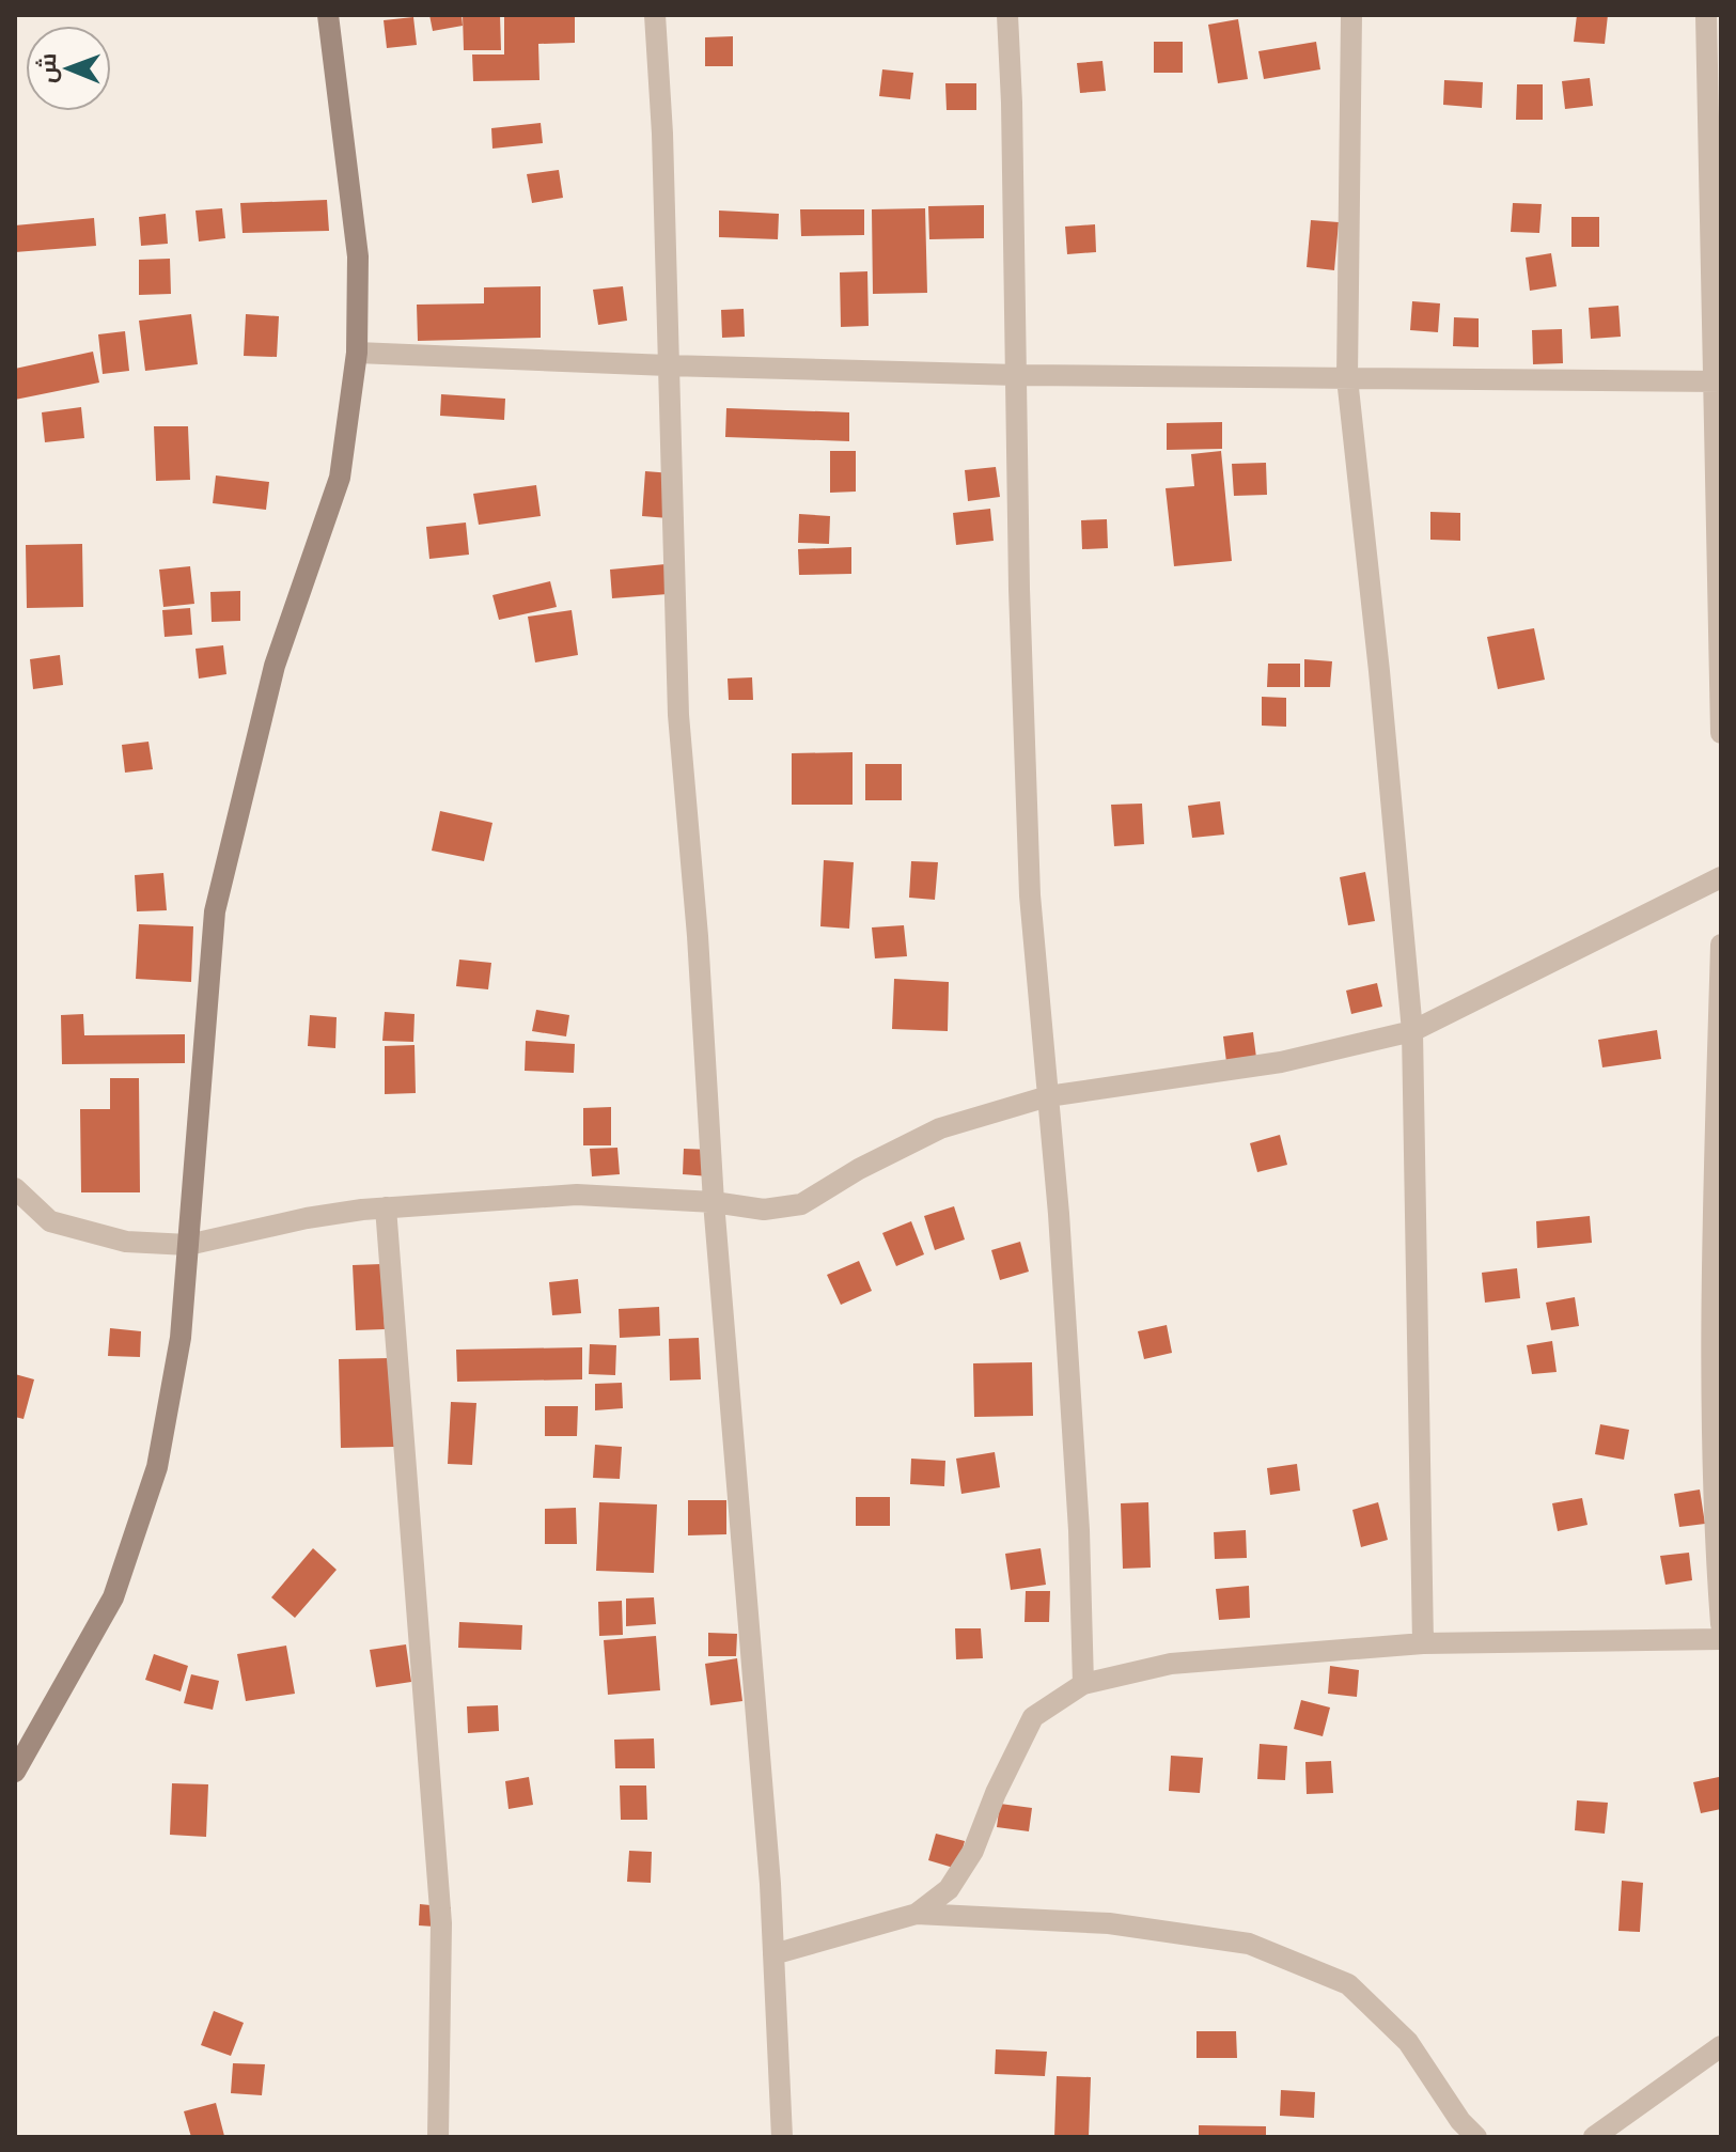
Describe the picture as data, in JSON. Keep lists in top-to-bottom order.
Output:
{
  "north": "left"
}
